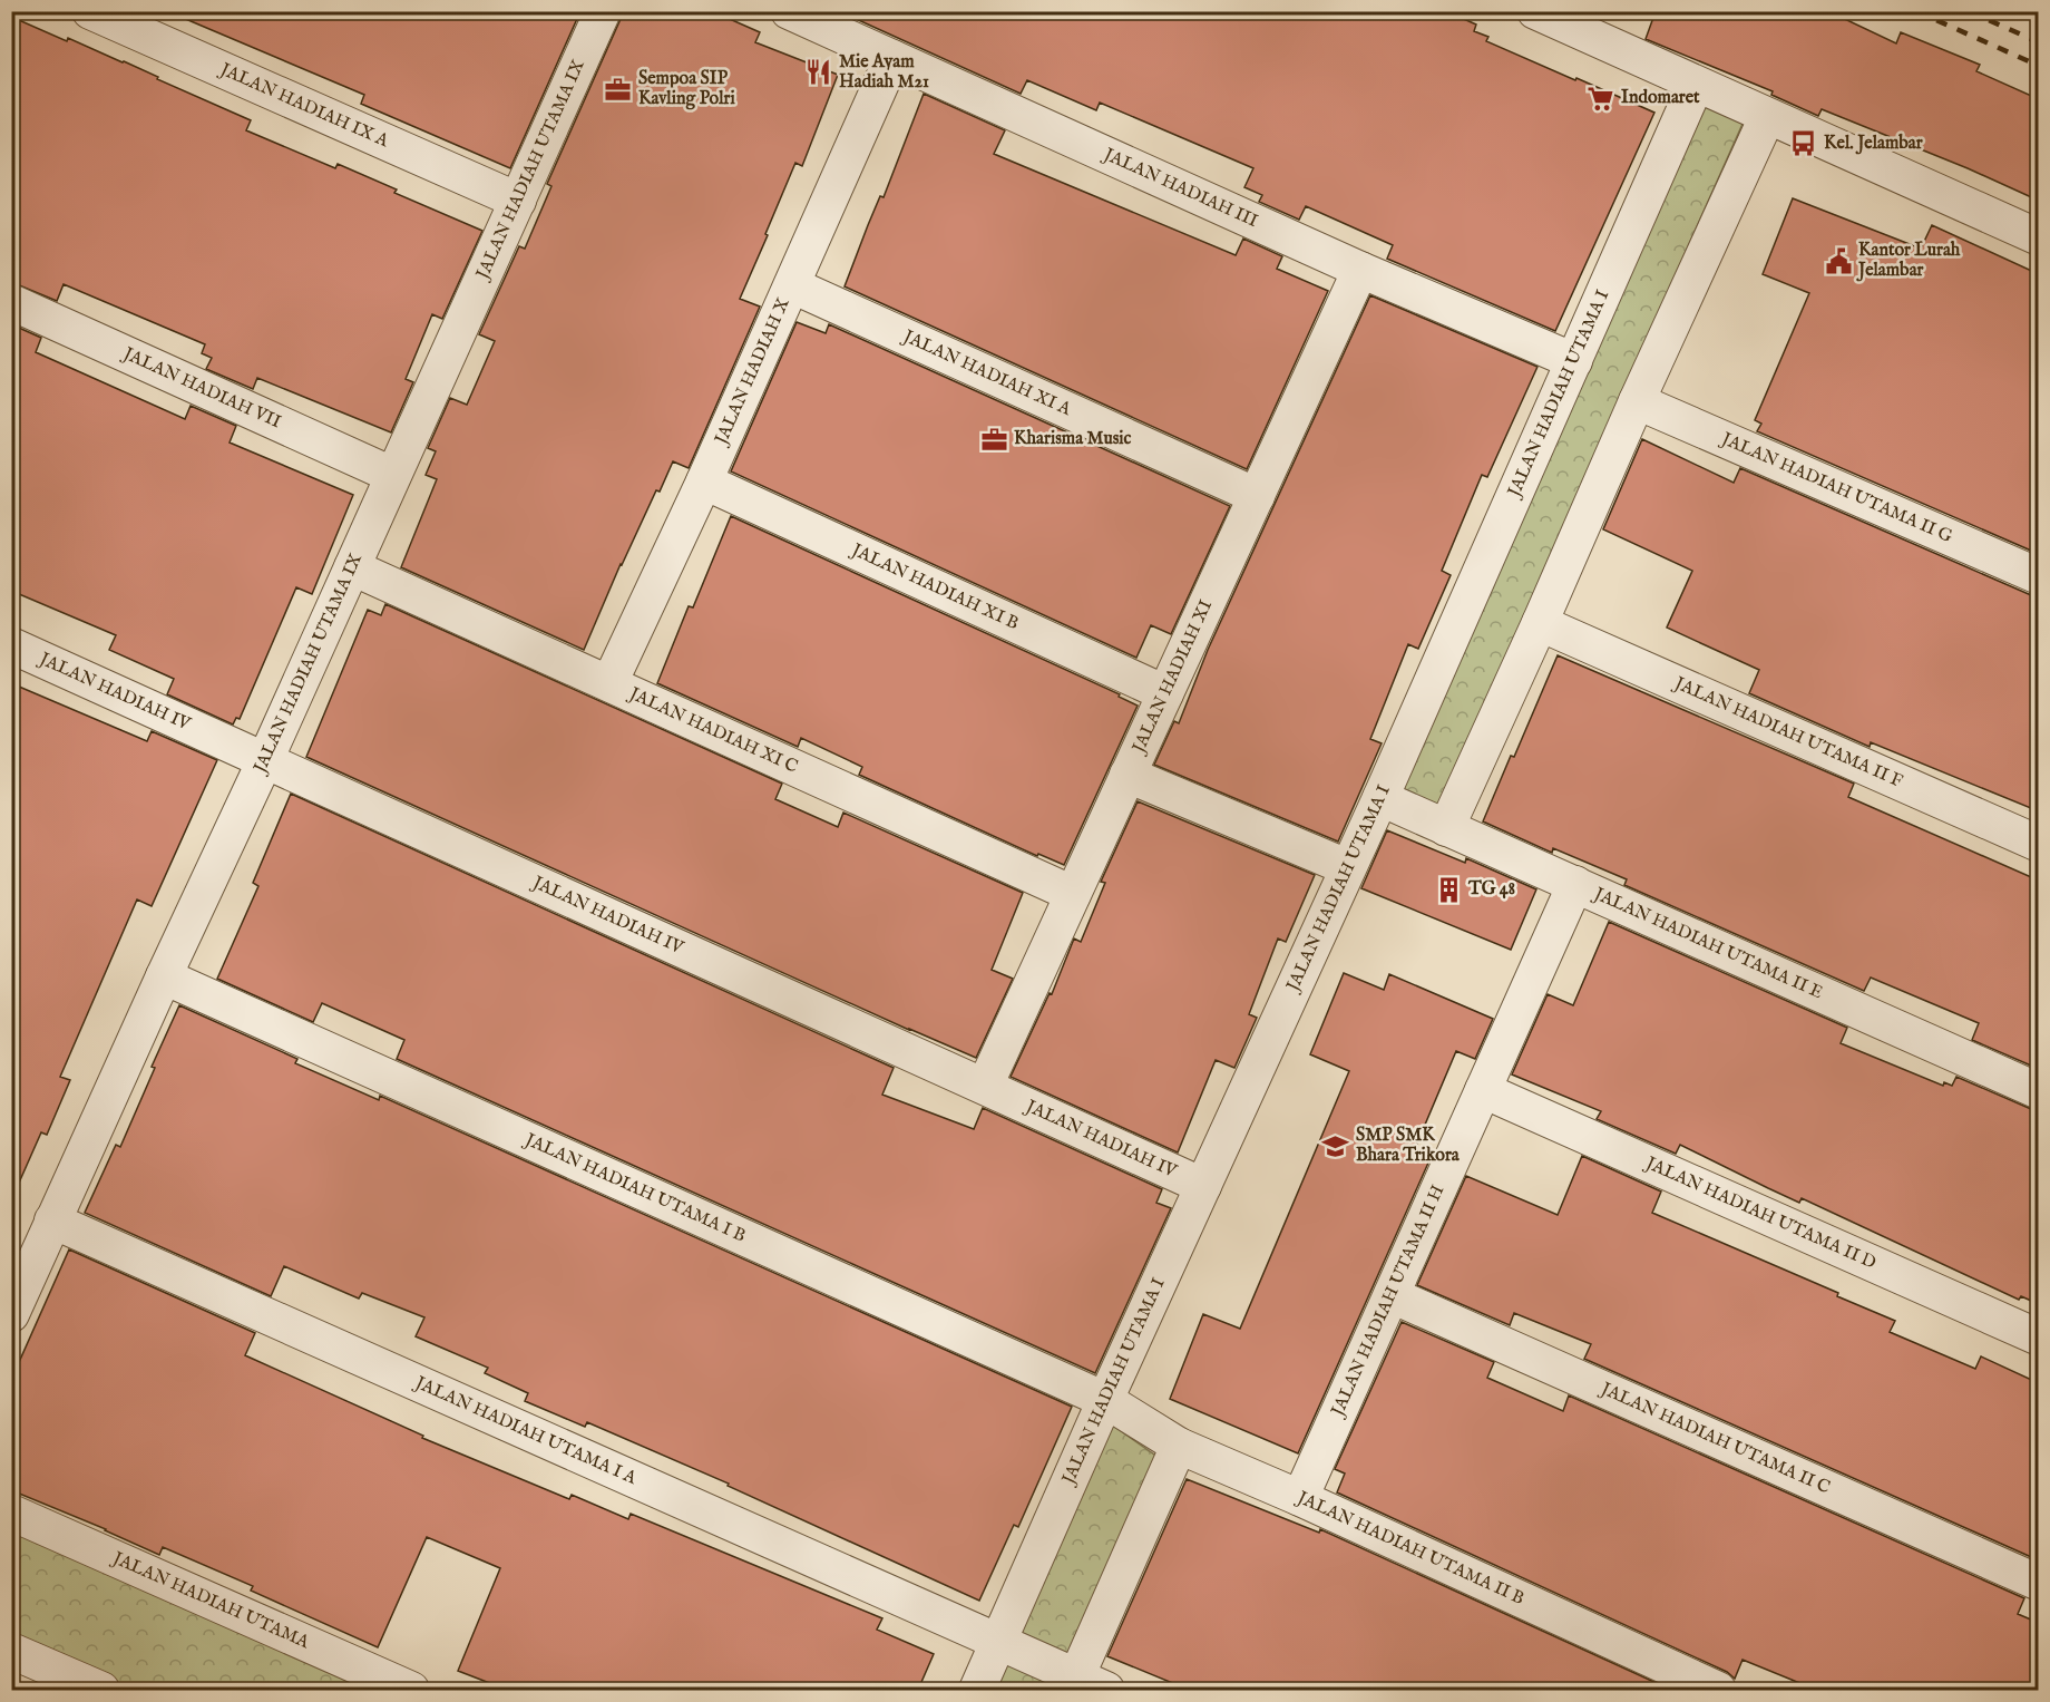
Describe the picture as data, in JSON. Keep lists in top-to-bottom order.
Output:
{
  "streets": {
    "street": [
      "JALAN HADIAH IX A",
      "JALAN HADIAH UTAMA IX",
      "JALAN HADIAH III",
      "JALAN HADIAH X",
      "JALAN HADIAH XI A",
      "JALAN HADIAH VII",
      "JALAN HADIAH UTAMA I",
      "JALAN HADIAH UTAMA II G",
      "JALAN HADIAH XI B",
      "JALAN HADIAH XI",
      "JALAN HADIAH IV",
      "JALAN HADIAH XI C",
      "JALAN HADIAH UTAMA II F",
      "JALAN HADIAH UTAMA II E",
      "JALAN HADIAH UTAMA I B",
      "JALAN HADIAH UTAMA II D",
      "JALAN HADIAH UTAMA II H",
      "JALAN HADIAH UTAMA I A",
      "JALAN HADIAH UTAMA II C",
      "JALAN HADIAH UTAMA II B",
      "JALAN HADIAH UTAMA"
    ]
  },
  "crossings": [
    ["JALAN HADIAH IX A", "JALAN HADIAH UTAMA IX"],
    ["JALAN HADIAH UTAMA IX", "JALAN HADIAH VII"],
    ["JALAN HADIAH UTAMA IX", "JALAN HADIAH IV"],
    ["JALAN HADIAH UTAMA IX", "JALAN HADIAH XI C"],
    ["JALAN HADIAH UTAMA IX", "JALAN HADIAH UTAMA I B"],
    ["JALAN HADIAH UTAMA IX", "JALAN HADIAH UTAMA I A"],
    ["JALAN HADIAH III", "JALAN HADIAH X"],
    ["JALAN HADIAH III", "JALAN HADIAH UTAMA I"],
    ["JALAN HADIAH III", "JALAN HADIAH XI"],
    ["JALAN HADIAH X", "JALAN HADIAH XI A"],
    ["JALAN HADIAH X", "JALAN HADIAH XI B"],
    ["JALAN HADIAH X", "JALAN HADIAH XI C"],
    ["JALAN HADIAH XI A", "JALAN HADIAH XI"],
    ["JALAN HADIAH UTAMA I", "JALAN HADIAH IV"],
    ["JALAN HADIAH UTAMA I", "JALAN HADIAH UTAMA II E"],
    ["JALAN HADIAH UTAMA I", "JALAN HADIAH UTAMA I B"],
    ["JALAN HADIAH UTAMA I", "JALAN HADIAH UTAMA I A"],
    ["JALAN HADIAH UTAMA I", "JALAN HADIAH UTAMA II B"],
    ["JALAN HADIAH XI B", "JALAN HADIAH XI"],
    ["JALAN HADIAH XI", "JALAN HADIAH IV"],
    ["JALAN HADIAH XI", "JALAN HADIAH XI C"],
    ["JALAN HADIAH UTAMA II E", "JALAN HADIAH UTAMA II H"],
    ["JALAN HADIAH UTAMA I B", "JALAN HADIAH UTAMA II B"],
    ["JALAN HADIAH UTAMA II D", "JALAN HADIAH UTAMA II H"],
    ["JALAN HADIAH UTAMA II H", "JALAN HADIAH UTAMA II C"],
    ["JALAN HADIAH UTAMA II H", "JALAN HADIAH UTAMA II B"]
  ],
  "places": {
    "restaurant": ["Mie Ayam Hadiah M21"],
    "office": ["Sempoa SIP Kavling Polri", "Kharisma Music"],
    "supermarket": ["Indomaret"],
    "bus stop": ["Kel. Jelambar"],
    "public building": ["Kantor Lurah Jelambar"],
    "building": ["TG 48"],
    "school or university": ["SMP SMK Bhara Trikora"]
  }
}
